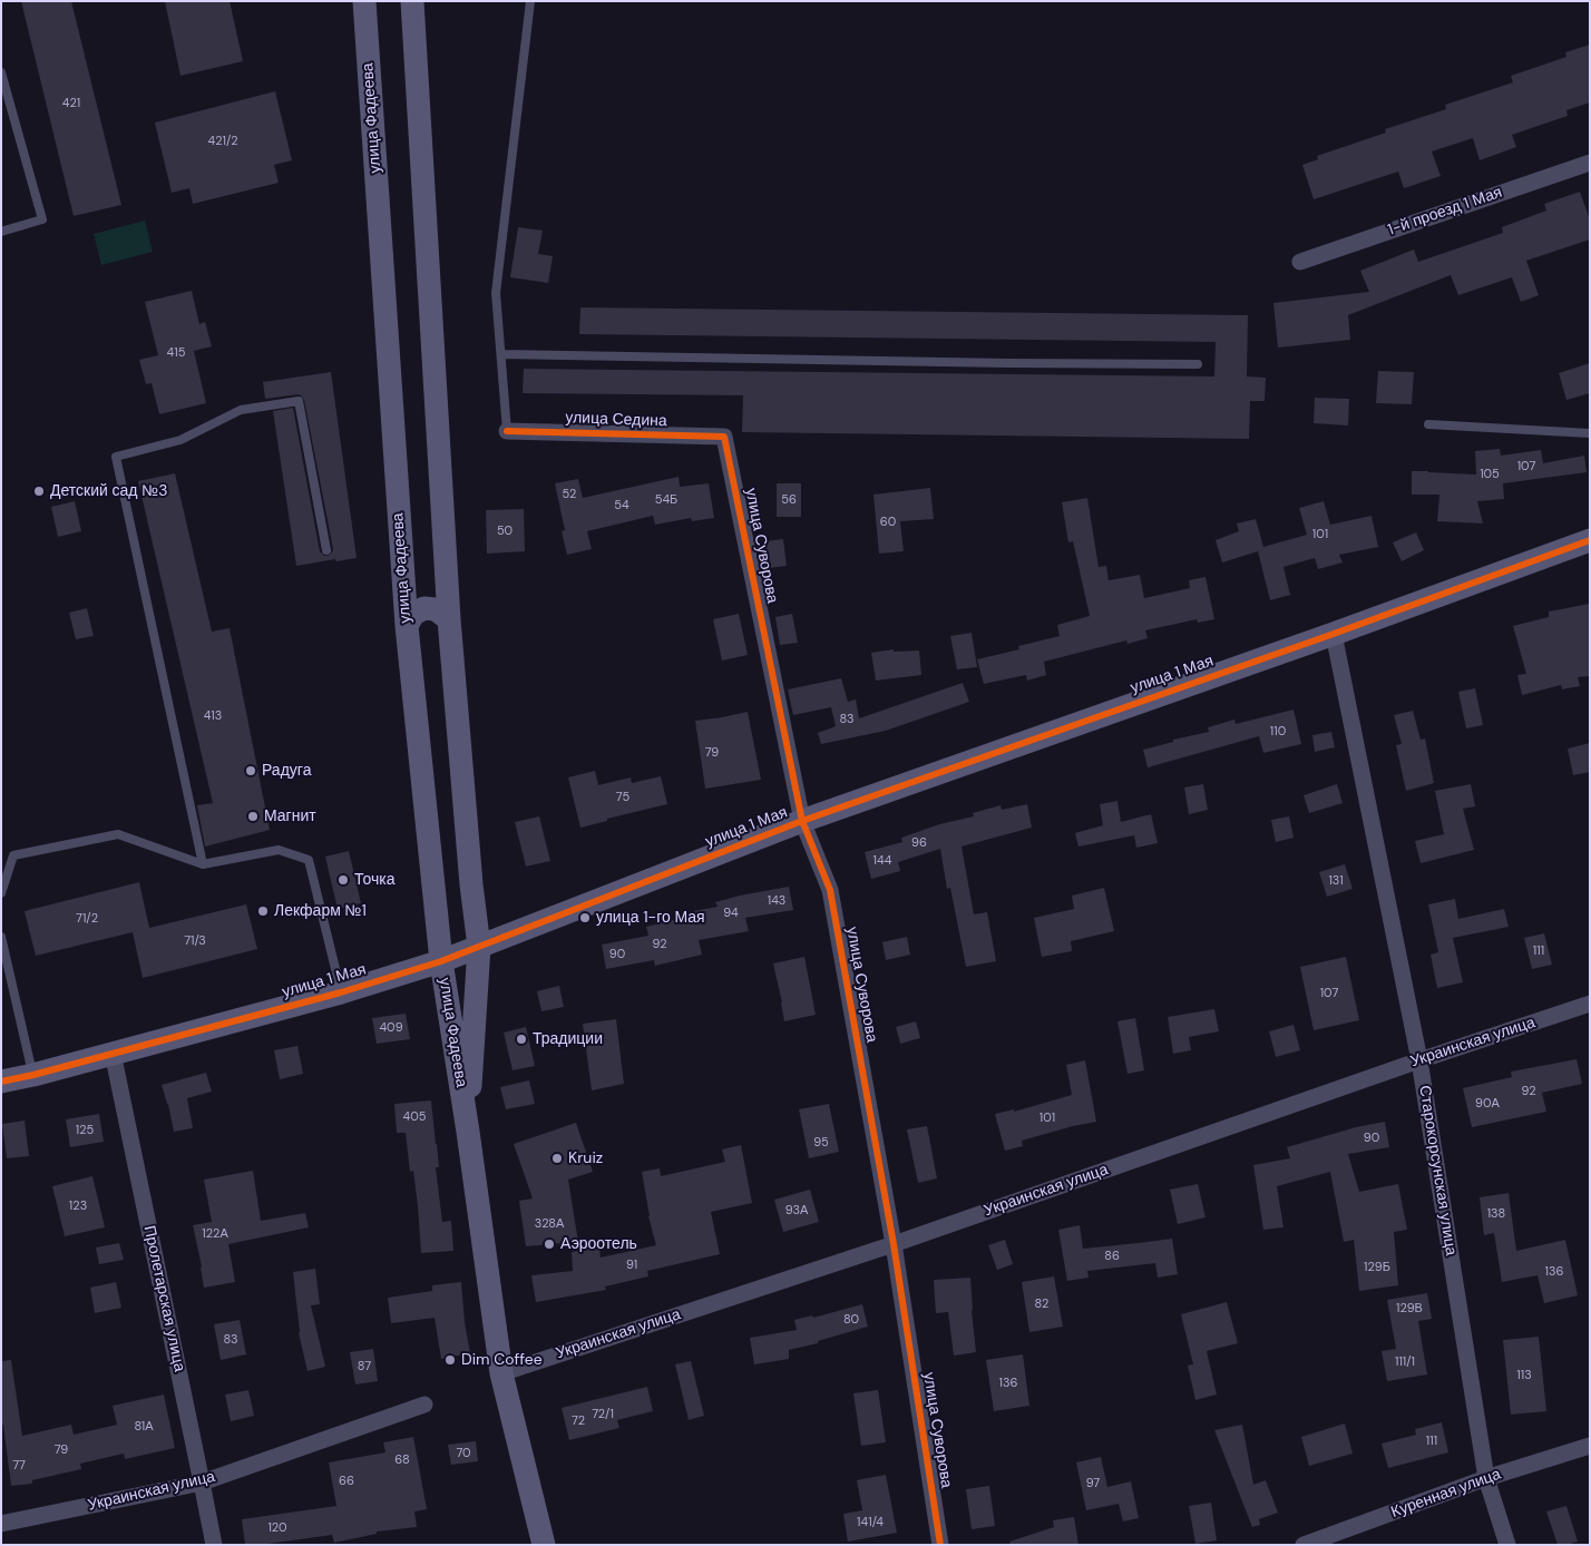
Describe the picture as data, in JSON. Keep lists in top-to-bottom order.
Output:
{
  "streets": {
    "main road": ["улица Фадеева", "улица 1 Мая"],
    "street": [
      "1-й проезд 1 Мая",
      "улица Седина",
      "улица Суворова",
      "Украинская улица",
      "Старокорсунская улица",
      "Пролетарская улица",
      "Куренная улица"
    ]
  },
  "crossings": [
    ["улица Фадеева", "улица 1 Мая"],
    ["улица Фадеева", "Украинская улица"],
    ["улица Седина", "улица Суворова"],
    ["улица Суворова", "улица 1 Мая"],
    ["улица Суворова", "Украинская улица"],
    ["улица 1 Мая", "Старокорсунская улица"],
    ["улица 1 Мая", "Пролетарская улица"],
    ["Украинская улица", "Старокорсунская улица"],
    ["Украинская улица", "Пролетарская улица"],
    ["Старокорсунская улица", "Куренная улица"]
  ],
  "places": [
    "Детский сад №3",
    "Радуга",
    "Магнит",
    "Точка",
    "Лекфарм №1",
    "улица 1-го Мая",
    "Традиции",
    "Kruiz",
    "Аэроотель",
    "Dim Coffee"
  ],
  "house_numbers": [
    "421",
    "421/2",
    "415",
    "107",
    "105",
    "52",
    "54Б",
    "56",
    "54",
    "60",
    "50",
    "101",
    "413",
    "83",
    "110",
    "79",
    "75",
    "96",
    "144",
    "131",
    "143",
    "94",
    "71/2",
    "71/3",
    "92",
    "111",
    "90",
    "107",
    "409",
    "92",
    "90А",
    "405",
    "101",
    "125",
    "90",
    "95",
    "123",
    "93А",
    "138",
    "328А",
    "122А",
    "86",
    "91",
    "129Б",
    "136",
    "82",
    "129В",
    "80",
    "83",
    "111/1",
    "87",
    "113",
    "136",
    "72/1",
    "72",
    "81А",
    "111",
    "79",
    "70",
    "68",
    "77",
    "66",
    "97",
    "141/4",
    "120"
  ]
}
